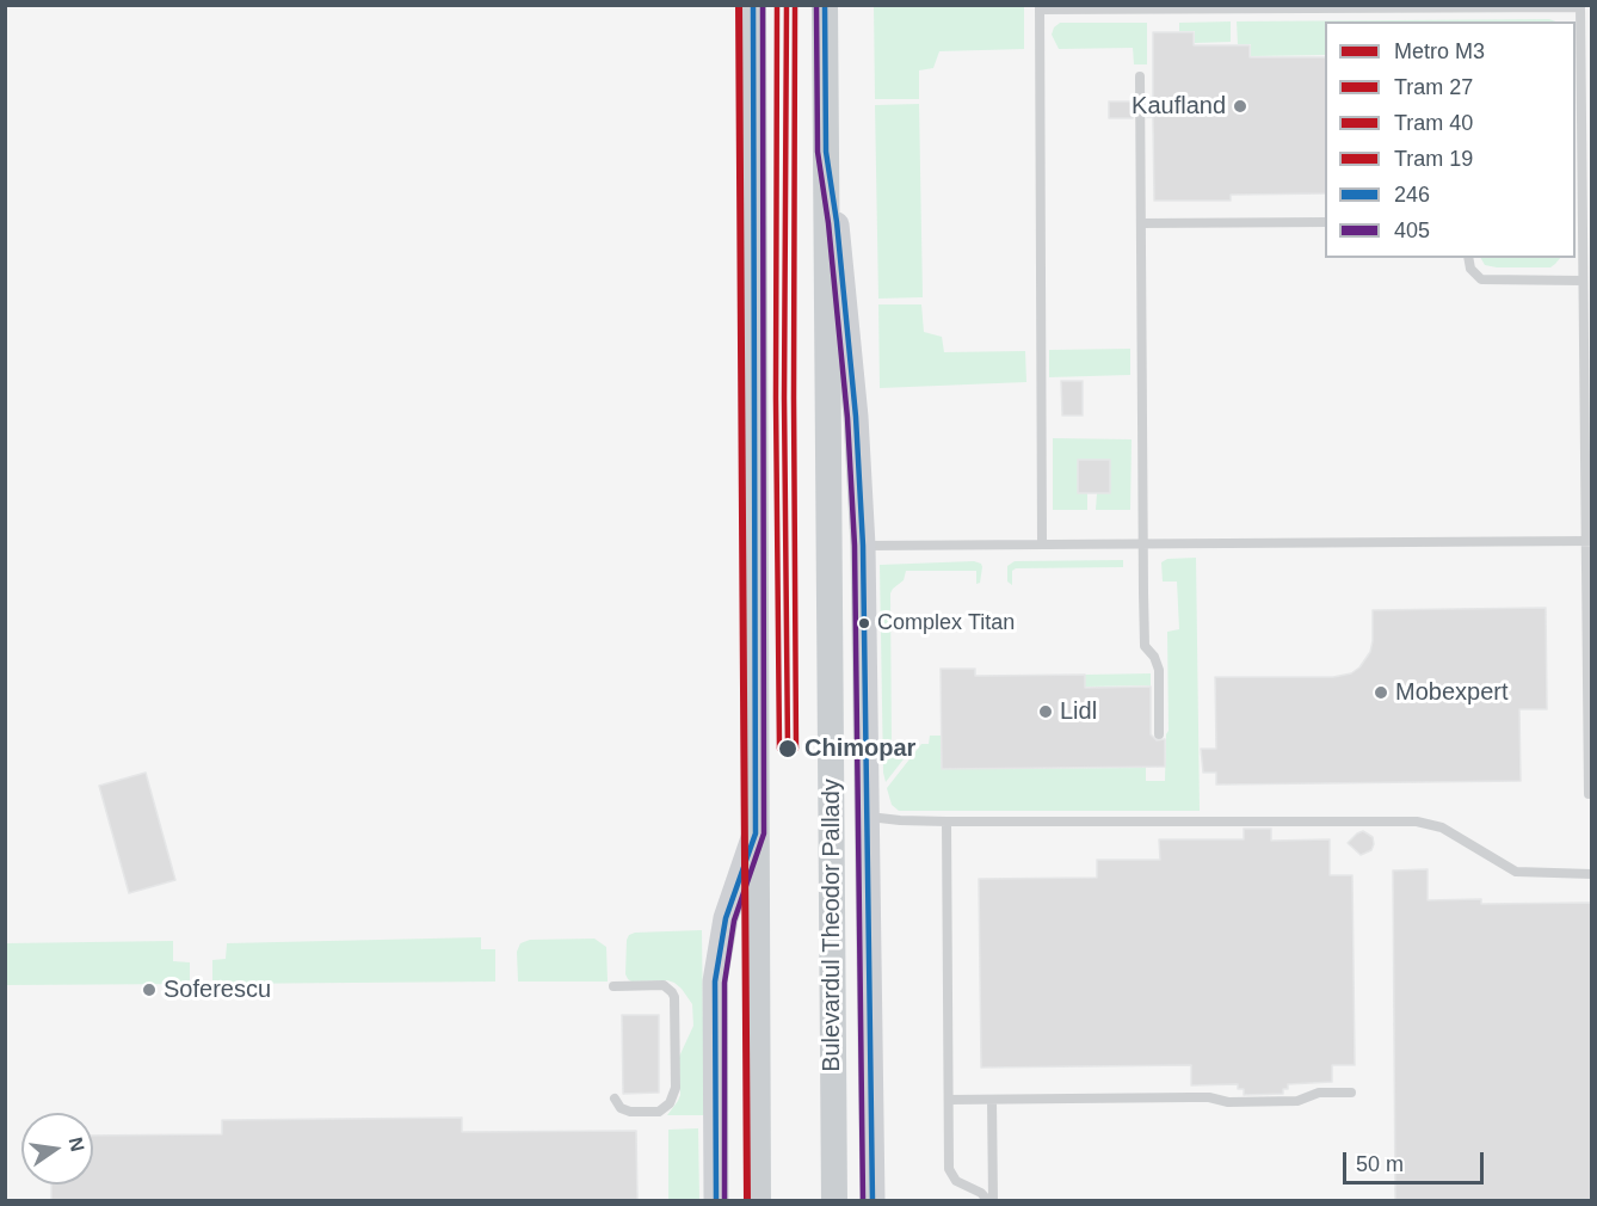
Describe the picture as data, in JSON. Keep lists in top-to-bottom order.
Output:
{
  "streets": {
    "main road": ["Bulevardul Theodor Pallady"]
  },
  "places": [
    "Kaufland",
    "Complex Titan",
    "Mobexpert",
    "Lidl",
    "Chimopar",
    "Soferescu"
  ],
  "lines": [
    "metro line M3",
    "tram line 27",
    "tram line 40",
    "tram line 19",
    "transit line 246",
    "transit line 405"
  ],
  "legend": [
    "Metro M3",
    "Tram 27",
    "Tram 40",
    "Tram 19",
    "246",
    "405"
  ],
  "scale_bar": "50 m",
  "north": "right"
}
